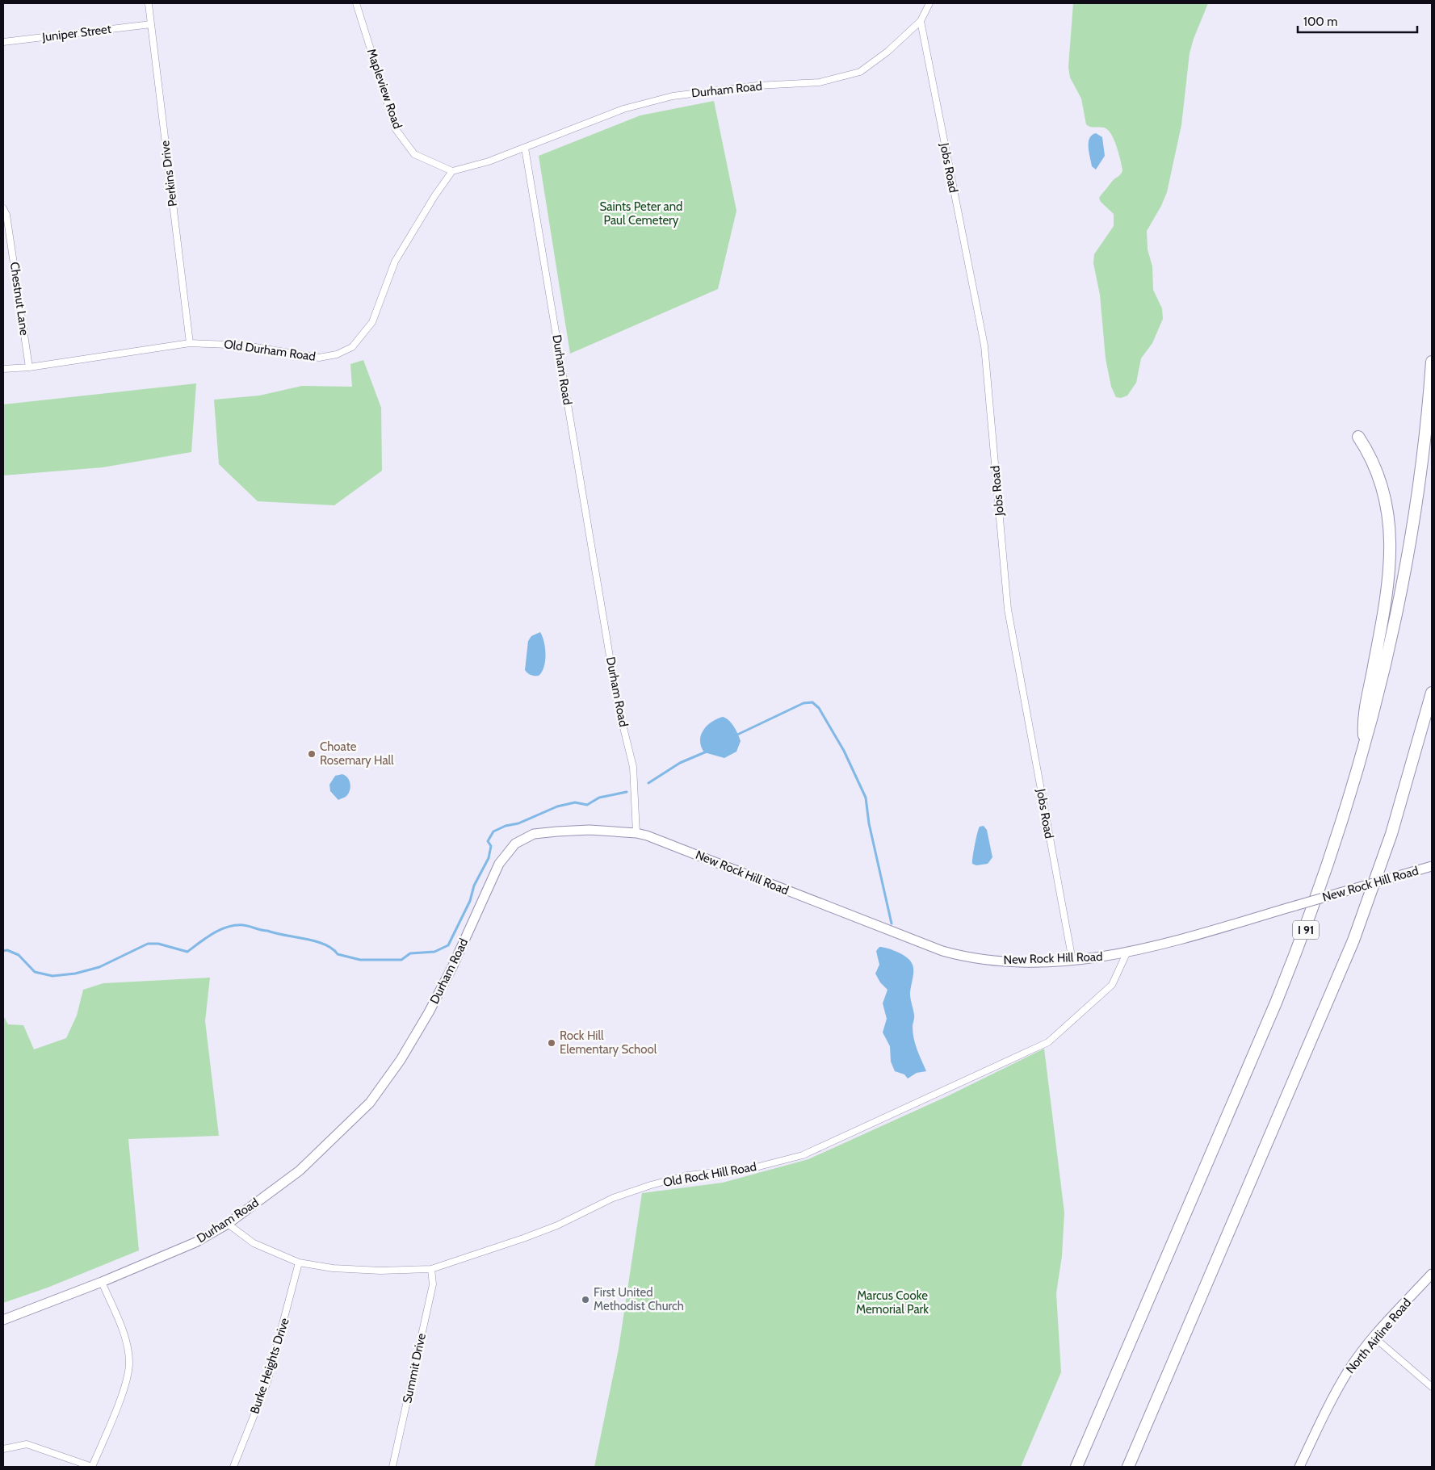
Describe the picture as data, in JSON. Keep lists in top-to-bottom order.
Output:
{
  "streets": {
    "highway": ["I 91"],
    "main road": ["Durham Road", "New Rock Hill Road", "North Airline Road"],
    "street": [
      "Juniper Street",
      "Mapleview Road",
      "Jobs Road",
      "Perkins Drive",
      "Chestnut Lane",
      "Old Durham Road",
      "Old Rock Hill Road",
      "Burke Heights Drive",
      "Summit Drive"
    ]
  },
  "crossings": [
    ["Juniper Street", "Perkins Drive"],
    ["Mapleview Road", "Old Durham Road"],
    ["Durham Road", "Jobs Road"],
    ["Durham Road", "New Rock Hill Road"],
    ["Durham Road", "Old Rock Hill Road"],
    ["Jobs Road", "New Rock Hill Road"],
    ["Perkins Drive", "Old Durham Road"],
    ["Chestnut Lane", "Old Durham Road"],
    ["New Rock Hill Road", "Old Rock Hill Road"],
    ["Old Rock Hill Road", "Burke Heights Drive"],
    ["Old Rock Hill Road", "Summit Drive"]
  ],
  "parks": ["Saints Peter and Paul Cemetery", "Marcus Cooke Memorial Park"],
  "places": ["Choate Rosemary Hall", "Rock Hill Elementary School", "First United Methodist Church"],
  "scale_bar": "100 m"
}
